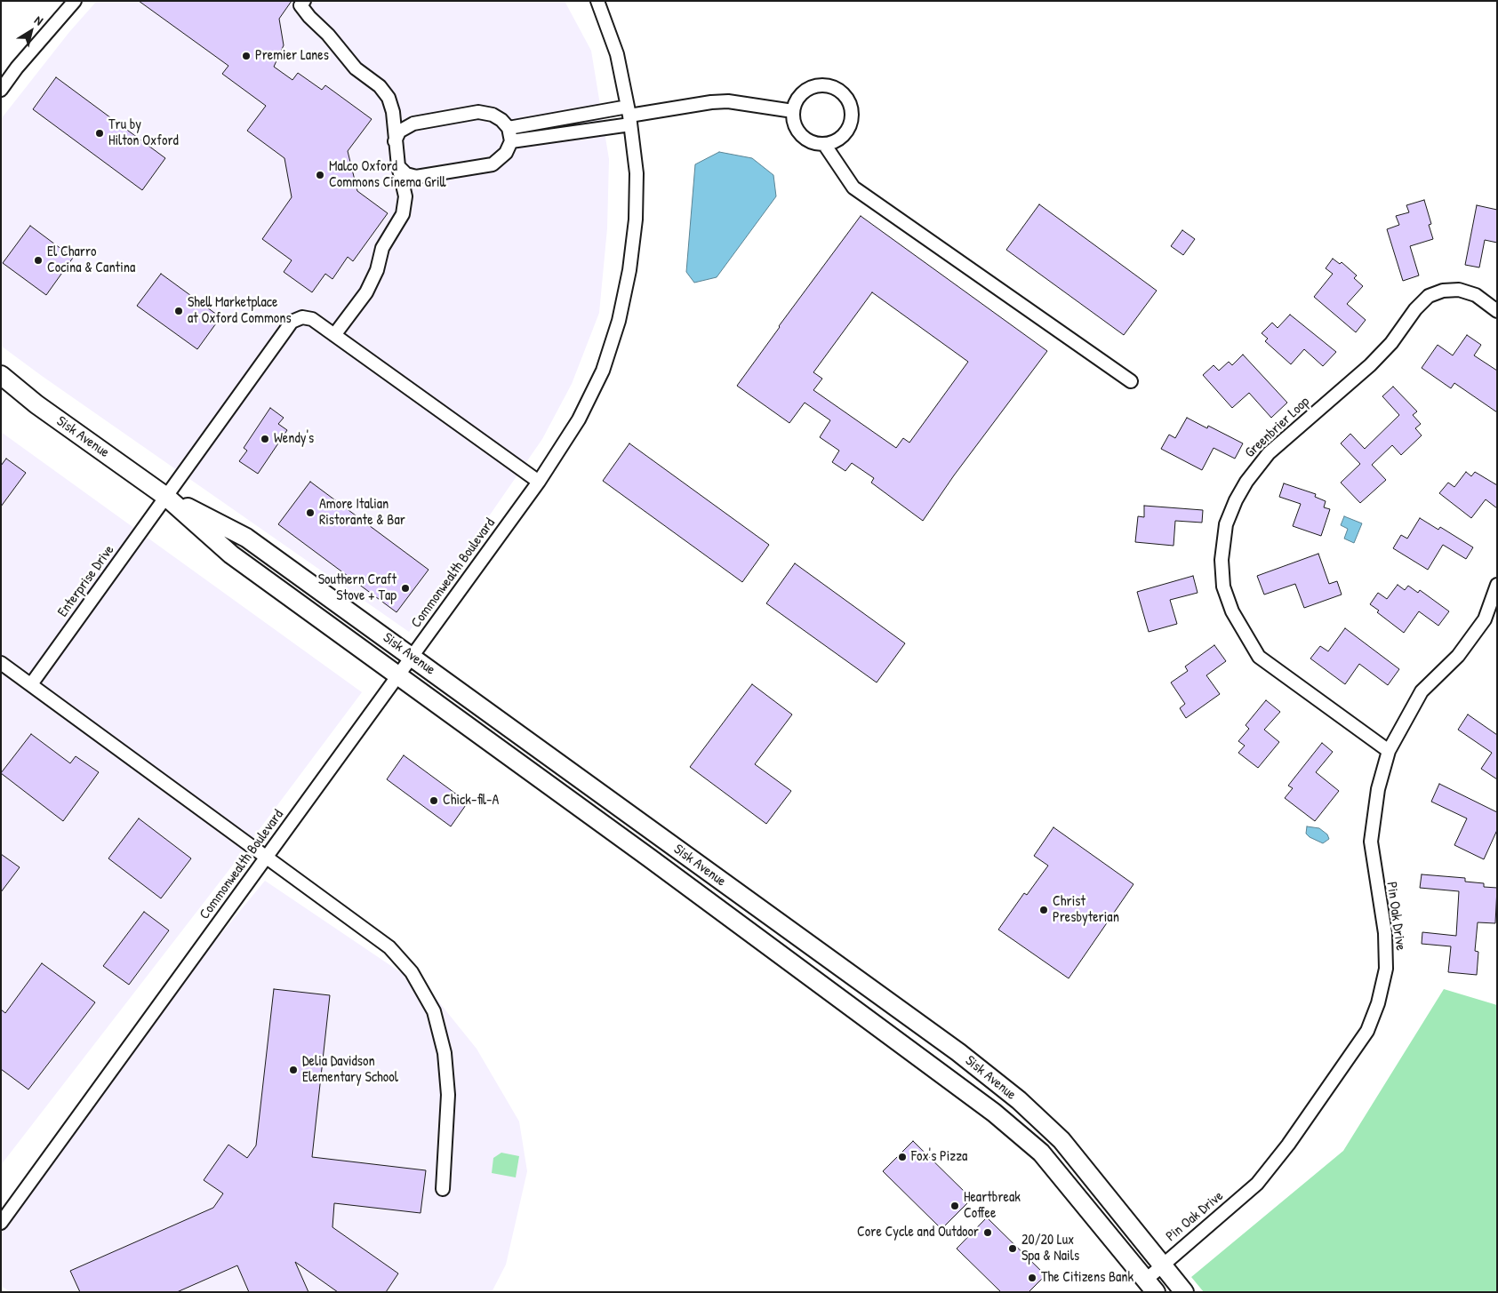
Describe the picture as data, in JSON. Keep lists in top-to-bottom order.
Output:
{
  "streets": {
    "street": [
      "Greenbrier Loop",
      "Sisk Avenue",
      "Commonwealth Boulevard",
      "Enterprise Drive",
      "Pin Oak Drive"
    ]
  },
  "crossings": [
    ["Greenbrier Loop", "Pin Oak Drive"],
    ["Sisk Avenue", "Commonwealth Boulevard"],
    ["Sisk Avenue", "Enterprise Drive"],
    ["Sisk Avenue", "Pin Oak Drive"],
    ["Commonwealth Boulevard", "Enterprise Drive"]
  ],
  "places": [
    "Premier Lanes",
    "Tru by Hilton Oxford",
    "Malco Oxford Commons Cinema Grill",
    "El Charro Cocina & Cantina",
    "Shell Marketplace at Oxford Commons",
    "Wendy's",
    "Amore Italian Ristorante & Bar",
    "Southern Craft Stove + Tap",
    "Chick-fil-A",
    "Christ Presbyterian",
    "Delia Davidson Elementary School",
    "Fox's Pizza",
    "Heartbreak Coffee",
    "Core Cycle and Outdoor",
    "20/20 Lux Spa & Nails",
    "The Citizens Bank"
  ],
  "north": "top right"
}
